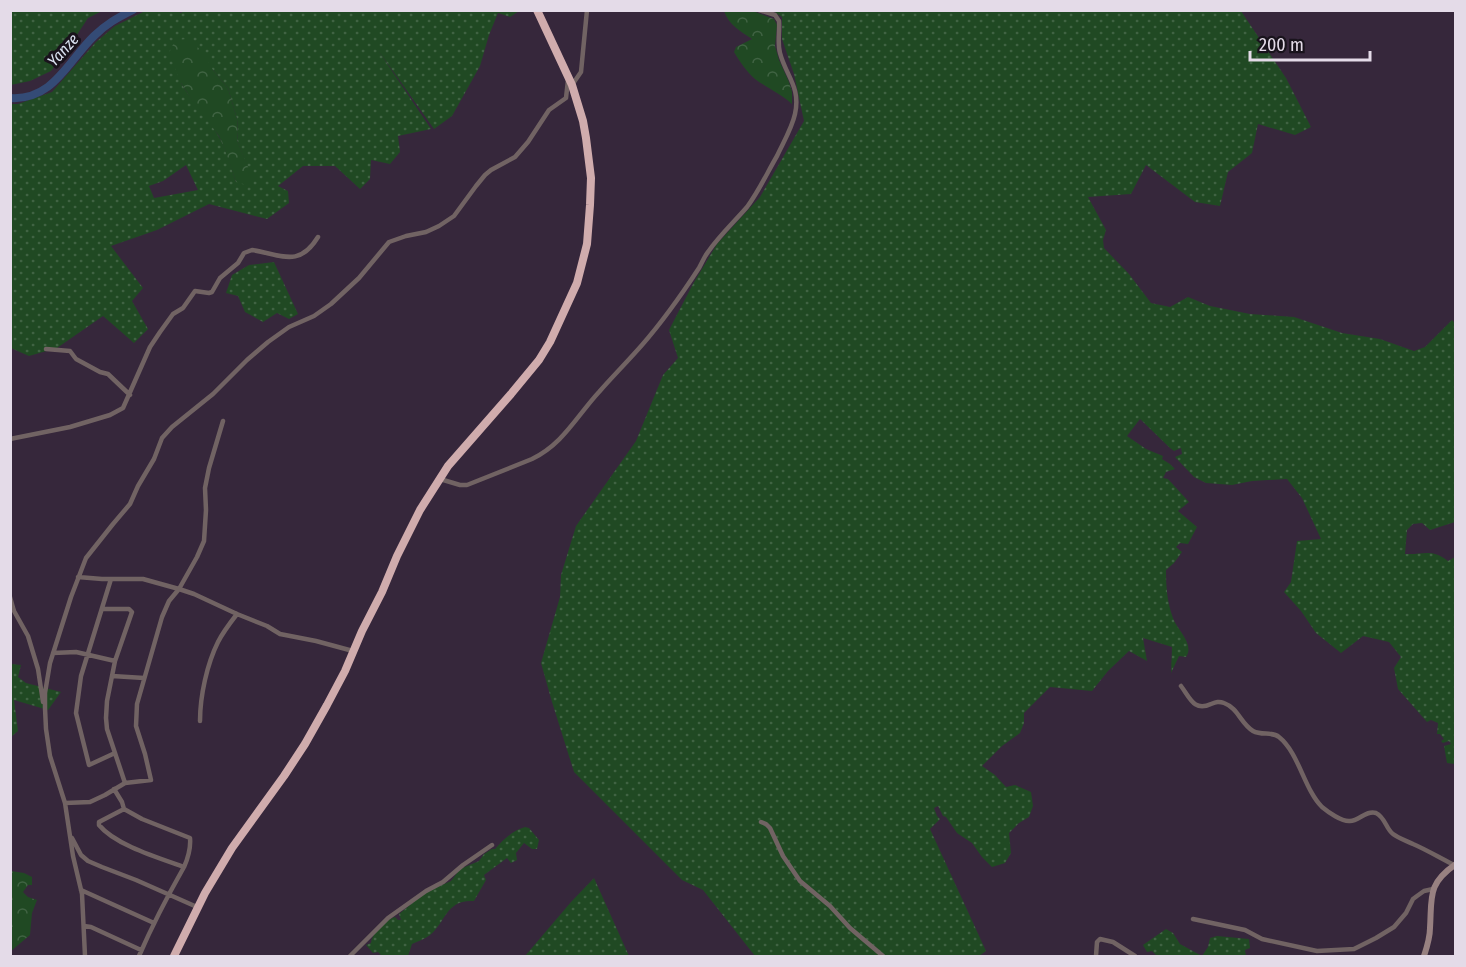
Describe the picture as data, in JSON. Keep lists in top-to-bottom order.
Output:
{
  "water": ["Yanze"],
  "scale_bar": "200 m"
}
